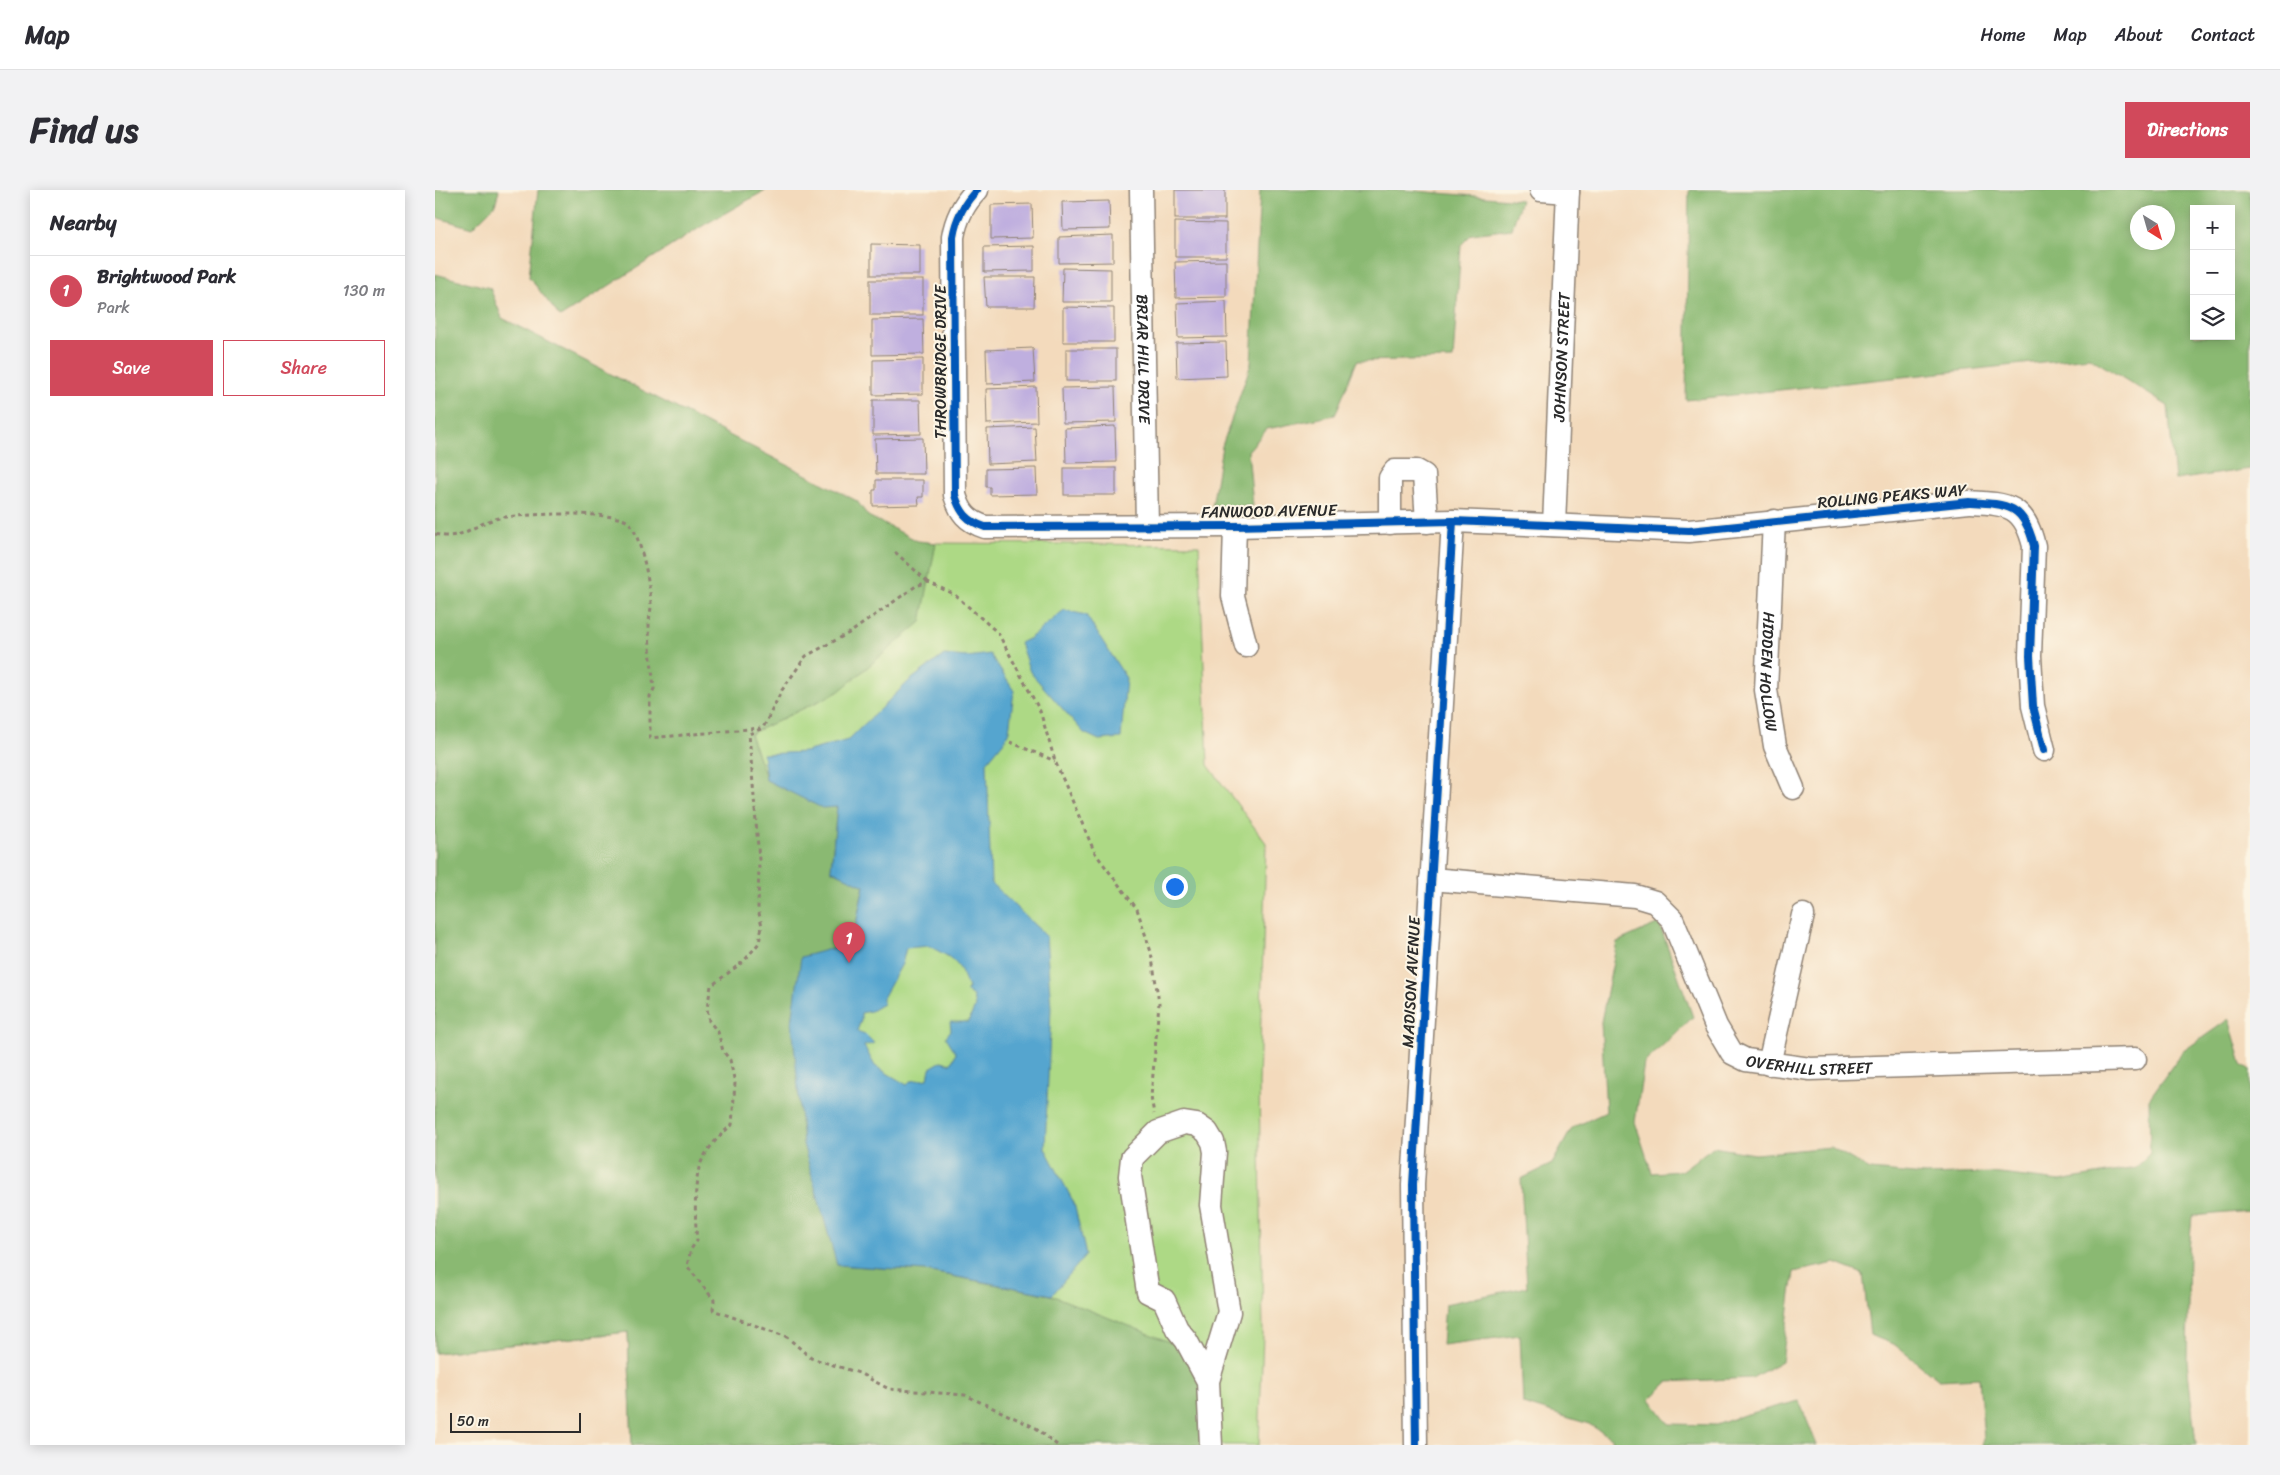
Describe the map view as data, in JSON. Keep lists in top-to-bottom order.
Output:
{
  "streets": {
    "street": [
      "BRIAR HILL DRIVE",
      "JOHNSON STREET",
      "THROWBRIDGE DRIVE",
      "ROLLING PEAKS WAY",
      "FANWOOD AVENUE",
      "HIDDEN HOLLOW",
      "MADISON AVENUE",
      "OVERHILL STREET"
    ]
  },
  "crossings": [
    ["BRIAR HILL DRIVE", "FANWOOD AVENUE"],
    ["JOHNSON STREET", "ROLLING PEAKS WAY"],
    ["JOHNSON STREET", "FANWOOD AVENUE"],
    ["THROWBRIDGE DRIVE", "FANWOOD AVENUE"],
    ["ROLLING PEAKS WAY", "FANWOOD AVENUE"],
    ["ROLLING PEAKS WAY", "HIDDEN HOLLOW"],
    ["FANWOOD AVENUE", "MADISON AVENUE"],
    ["MADISON AVENUE", "OVERHILL STREET"]
  ],
  "scale_bar": "50 m",
  "north": "bottom right",
  "page": {
    "header": "Map",
    "nav": [
      "Home",
      "Map",
      "About",
      "Contact"
    ],
    "title": "Find us",
    "buttons": [
      "Directions",
      ["Save", "Share"]
    ],
    "heading": "Nearby",
    "map_buttons": ["+", "−"],
    "list": [
      {
        "mark": "1",
        "name": "Brightwood Park",
        "note": "Park",
        "value": "130 m"
      }
    ],
    "pins": "1",
    "scale": "50 m"
  }
}
